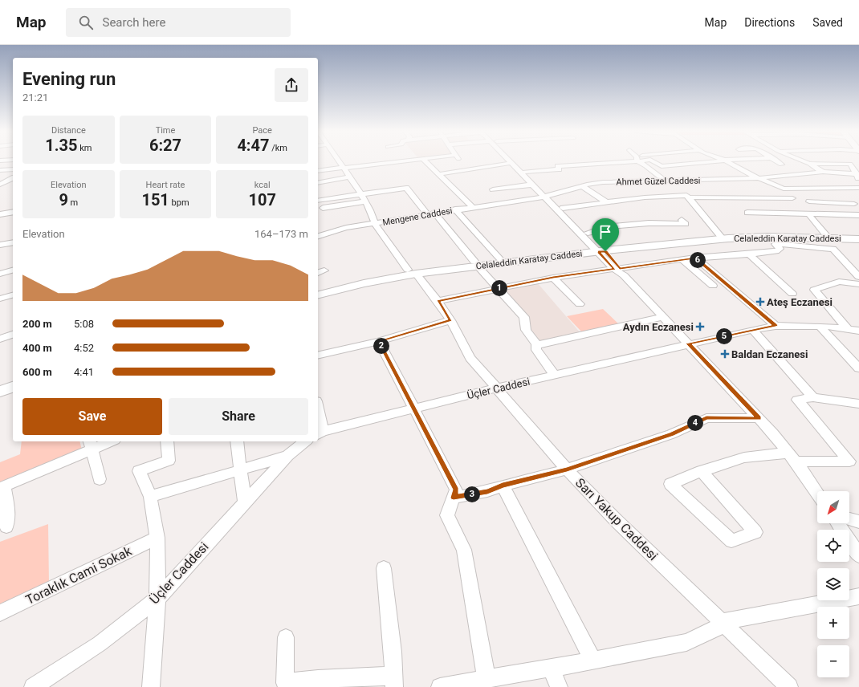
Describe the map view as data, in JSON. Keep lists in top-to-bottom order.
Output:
{
  "streets": {
    "main road": ["Celaleddin Karatay Caddesi"],
    "street": [
      "Ahmet Güzel Caddesi",
      "Mengene Caddesi",
      "Üçler Caddesi",
      "Sarı Yakup Caddesi",
      "Toraklık Cami Sokak"
    ]
  },
  "crossings": [
    ["Ahmet Güzel Caddesi", "Mengene Caddesi"],
    ["Mengene Caddesi", "Sarı Yakup Caddesi"],
    ["Celaleddin Karatay Caddesi", "Sarı Yakup Caddesi"],
    ["Üçler Caddesi", "Sarı Yakup Caddesi"]
  ],
  "places": {
    "health": ["Ateş Eczanesi", "Aydın Eczanesi", "Baldan Eczanesi"]
  },
  "north": "bottom left",
  "page": {
    "header": "Map",
    "search": "Search here",
    "nav": ["Map", "Directions", "Saved"],
    "heading": ["Evening run", "21:21"],
    "stats": [
      ["Distance", "1.35 km"],
      ["Time", "6:27"],
      ["Pace", "4:47 /km"],
      ["Elevation", "9 m"],
      ["Heart rate", "151 bpm"],
      ["kcal", "107"]
    ],
    "chart": ["Elevation", "164–173 m"],
    "pins": [
      "6",
      "1",
      "5",
      "2",
      "4",
      "3"
    ],
    "list": [
      {
        "name": "200 m",
        "note": "5:08"
      },
      {
        "name": "400 m",
        "note": "4:52"
      },
      {
        "name": "600 m",
        "note": "4:41"
      }
    ],
    "buttons": ["Save", "Share"],
    "map_buttons": ["+", "−"]
  }
}
